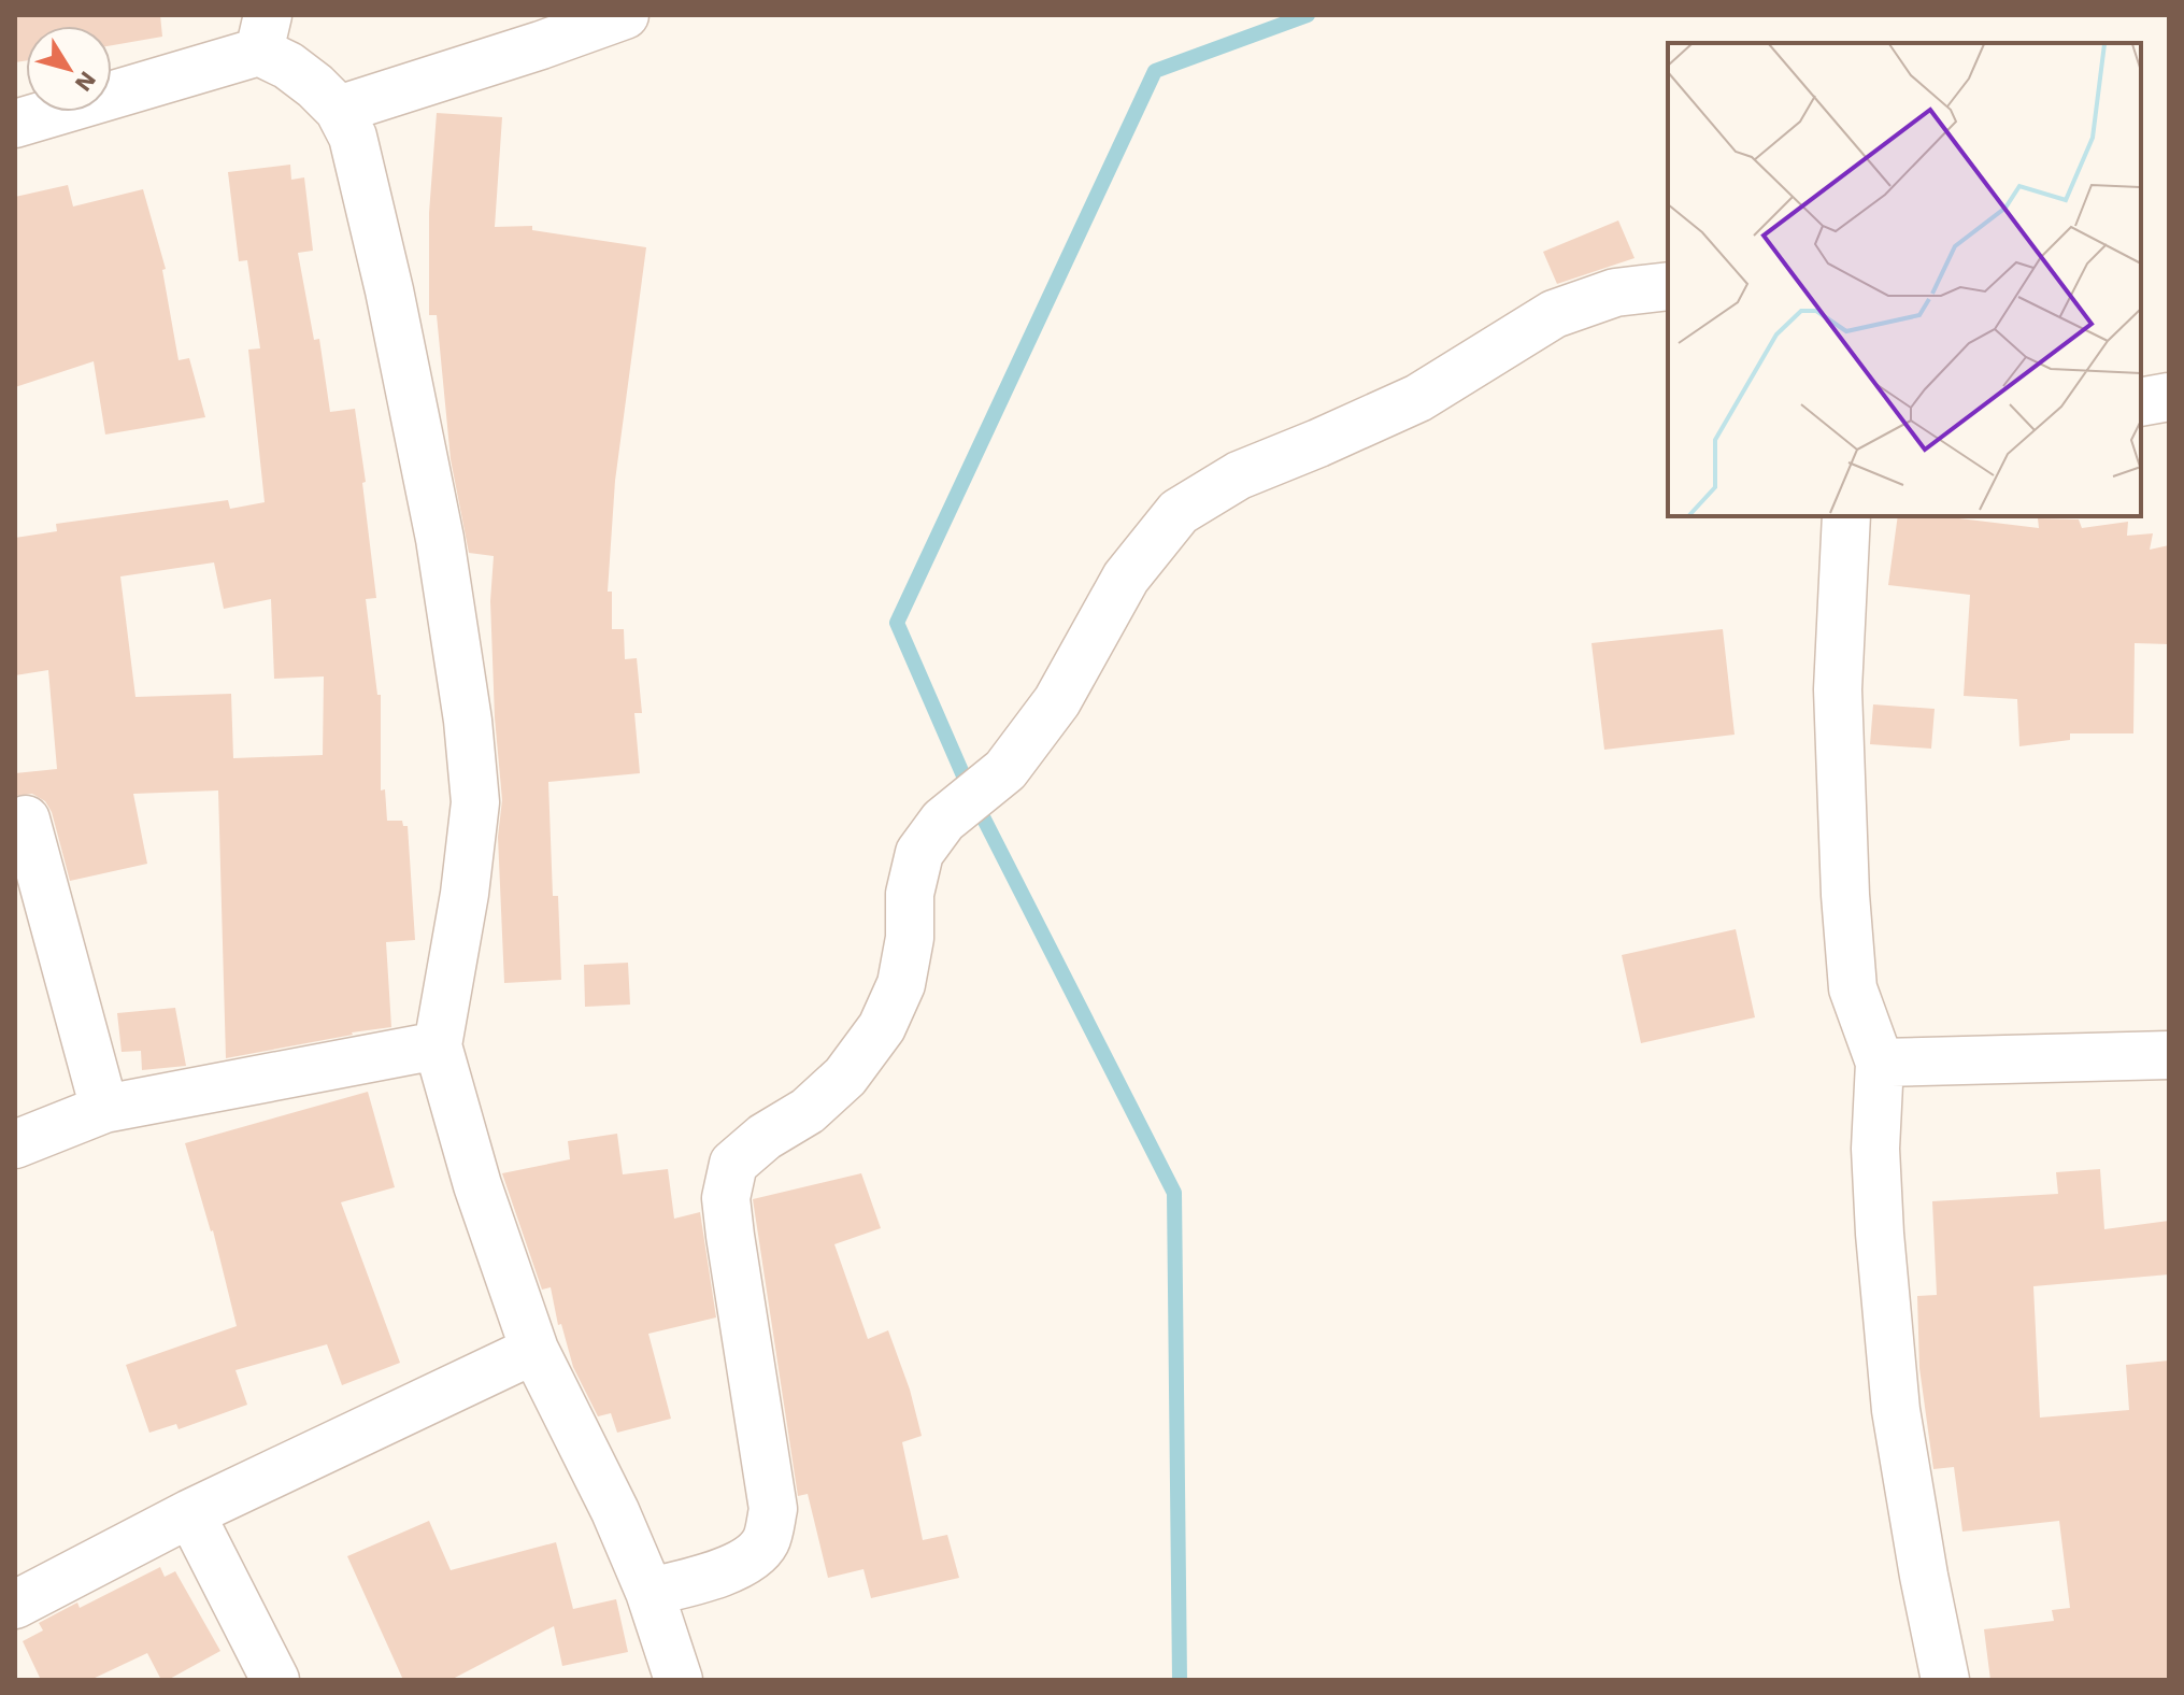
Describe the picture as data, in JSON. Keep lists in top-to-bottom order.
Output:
{
  "north": "bottom right"
}
